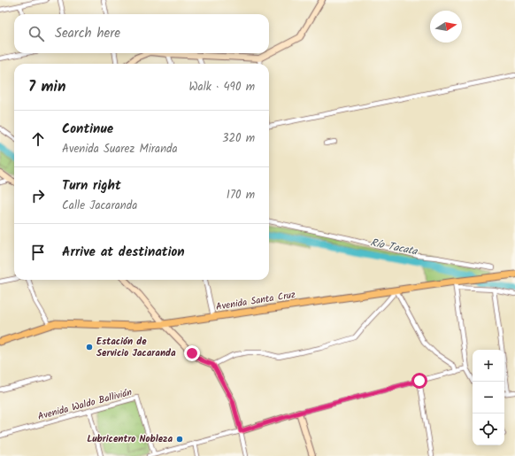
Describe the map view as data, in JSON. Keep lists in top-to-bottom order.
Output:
{
  "streets": {
    "main road": ["Avenida Santa Cruz"],
    "street": ["Avenida Waldo Ballivián"]
  },
  "water": ["Río Tacata"],
  "places": ["Estación de Servicio Jacaranda", "Lubricentro Nobleza"],
  "north": "right",
  "page": {
    "search": "Search here",
    "heading": ["7 min", "Walk · 490 m"],
    "list": [
      ["Continue", "Avenida Suarez Miranda", "320 m"],
      ["Turn right", "Calle Jacaranda", "170 m"],
      "Arrive at destination"
    ],
    "map_buttons": ["+", "−"]
  }
}
